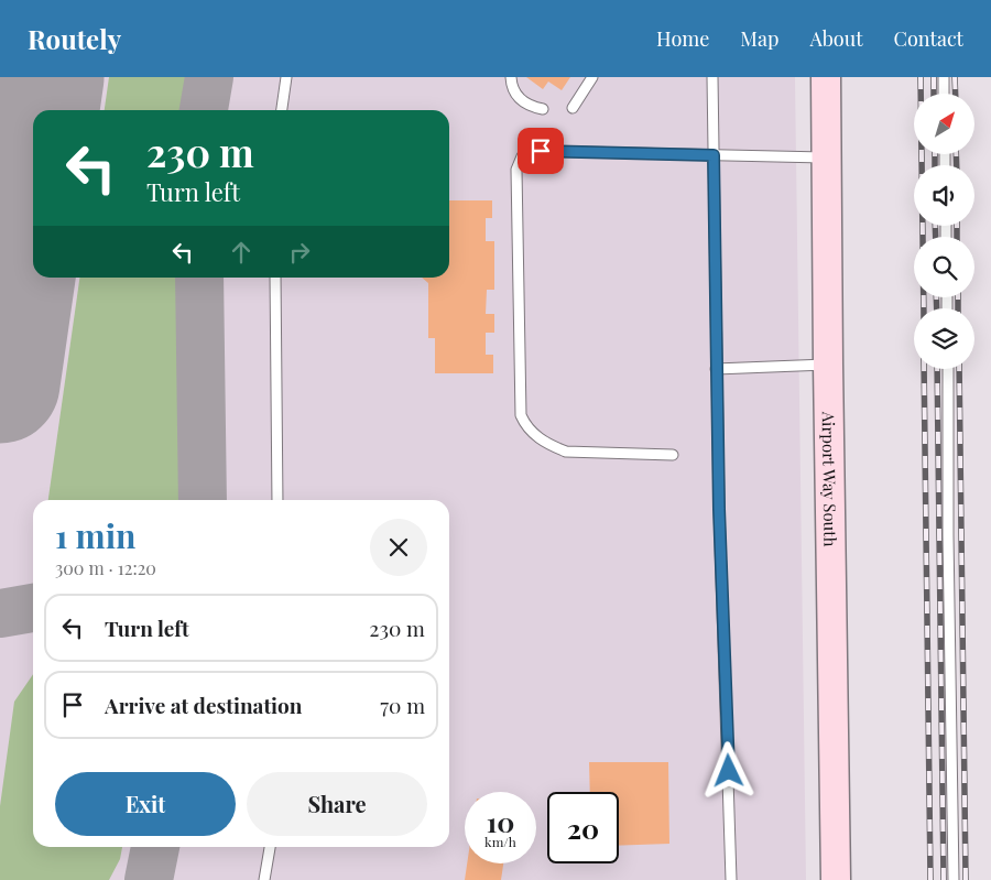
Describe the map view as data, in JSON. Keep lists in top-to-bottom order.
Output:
{
  "streets": {
    "main road": ["Airport Way South"]
  },
  "north": "top right",
  "page": {
    "header": "Routely",
    "nav": [
      "Home",
      "Map",
      "About",
      "Contact"
    ],
    "turn": ["230 m", "Turn left"],
    "heading": ["1 min", "300 m · 12:20"],
    "list": [
      {
        "name": "Turn left",
        "value": "230 m"
      },
      {
        "name": "Arrive at destination",
        "value": "70 m"
      }
    ],
    "buttons": ["Exit", "Share"],
    "speed": "10 km/h",
    "limit": "20"
  }
}
